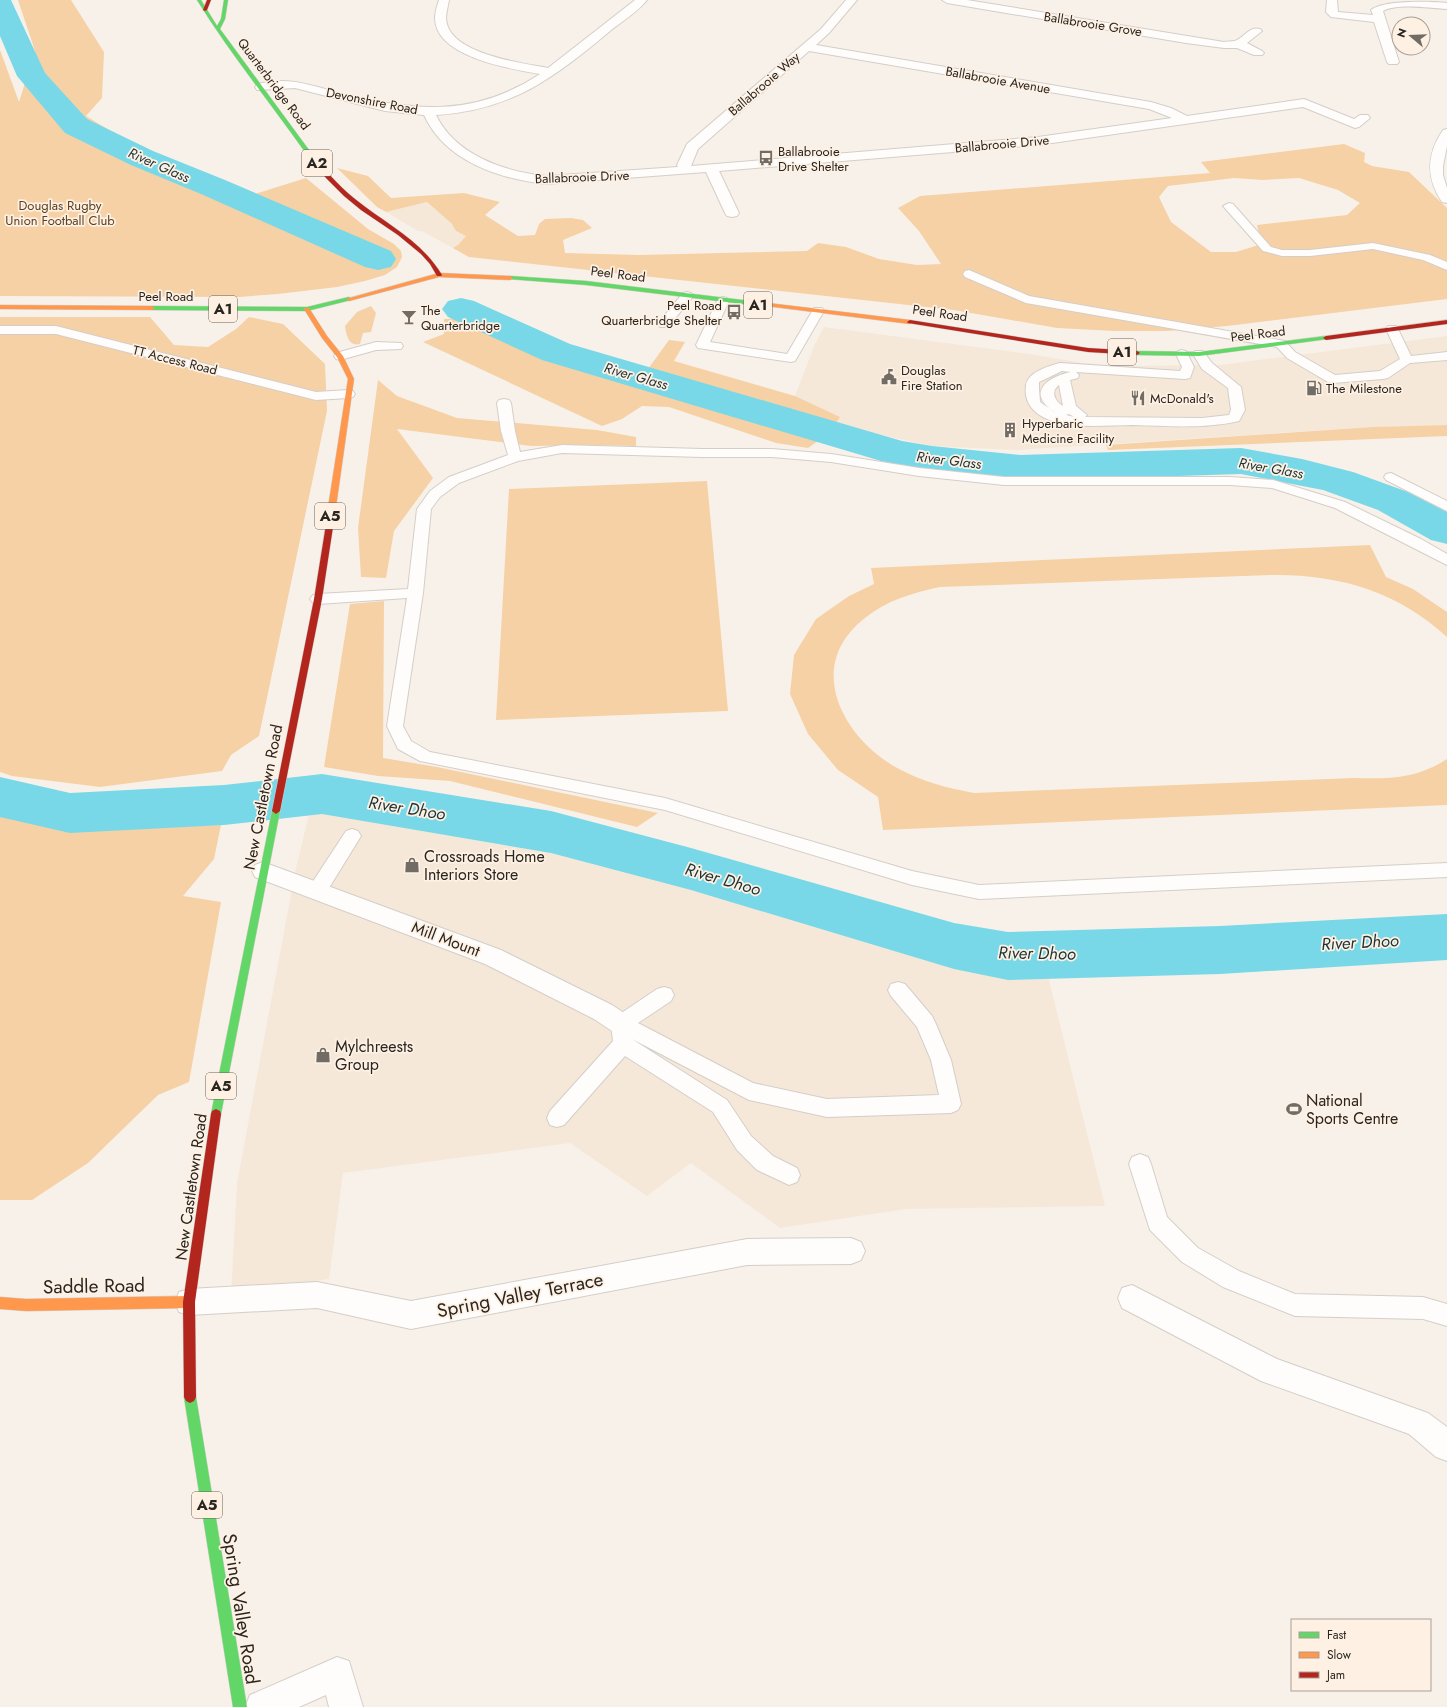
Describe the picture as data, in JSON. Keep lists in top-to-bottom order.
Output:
{
  "streets": {
    "main road": [
      "Quarterbridge Road",
      "A2",
      "Peel Road",
      "A1",
      "A5",
      "New Castletown Road",
      "Saddle Road",
      "Spring Valley Road"
    ],
    "street": [
      "Ballabrooie Grove",
      "Ballabrooie Avenue",
      "Ballabrooie Way",
      "Devonshire Road",
      "Ballabrooie Drive",
      "Mill Mount",
      "Spring Valley Terrace"
    ],
    "lane": ["TT Access Road"]
  },
  "crossings": [
    ["Ballabrooie Avenue", "Ballabrooie Way"],
    ["Ballabrooie Avenue", "Ballabrooie Drive"],
    ["Quarterbridge Road", "Devonshire Road"],
    ["Quarterbridge Road", "Peel Road"],
    ["Ballabrooie Way", "Ballabrooie Drive"],
    ["Devonshire Road", "Ballabrooie Drive"],
    ["Peel Road", "New Castletown Road"],
    ["TT Access Road", "New Castletown Road"],
    ["New Castletown Road", "Mill Mount"],
    ["New Castletown Road", "Saddle Road"],
    ["New Castletown Road", "Spring Valley Terrace"],
    ["New Castletown Road", "Spring Valley Road"],
    ["Saddle Road", "Spring Valley Terrace"],
    ["Saddle Road", "Spring Valley Road"],
    ["Spring Valley Terrace", "Spring Valley Road"]
  ],
  "water": ["River Glass", "River Dhoo"],
  "parks": ["Douglas Rugby Union Football Club"],
  "places": {
    "bus stop": ["Ballabrooie Drive Shelter", "Peel Road Quarterbridge Shelter"],
    "bar": ["The Quarterbridge"],
    "public building": ["Douglas Fire Station"],
    "fuel station": ["The Milestone"],
    "restaurant": ["McDonald's"],
    "building": ["Hyperbaric Medicine Facility"],
    "shop": ["Crossroads Home Interiors Store", "Mylchreests Group"],
    "sports": ["National Sports Centre"]
  },
  "legend": ["Fast", "Slow", "Jam"],
  "north": "left"
}
